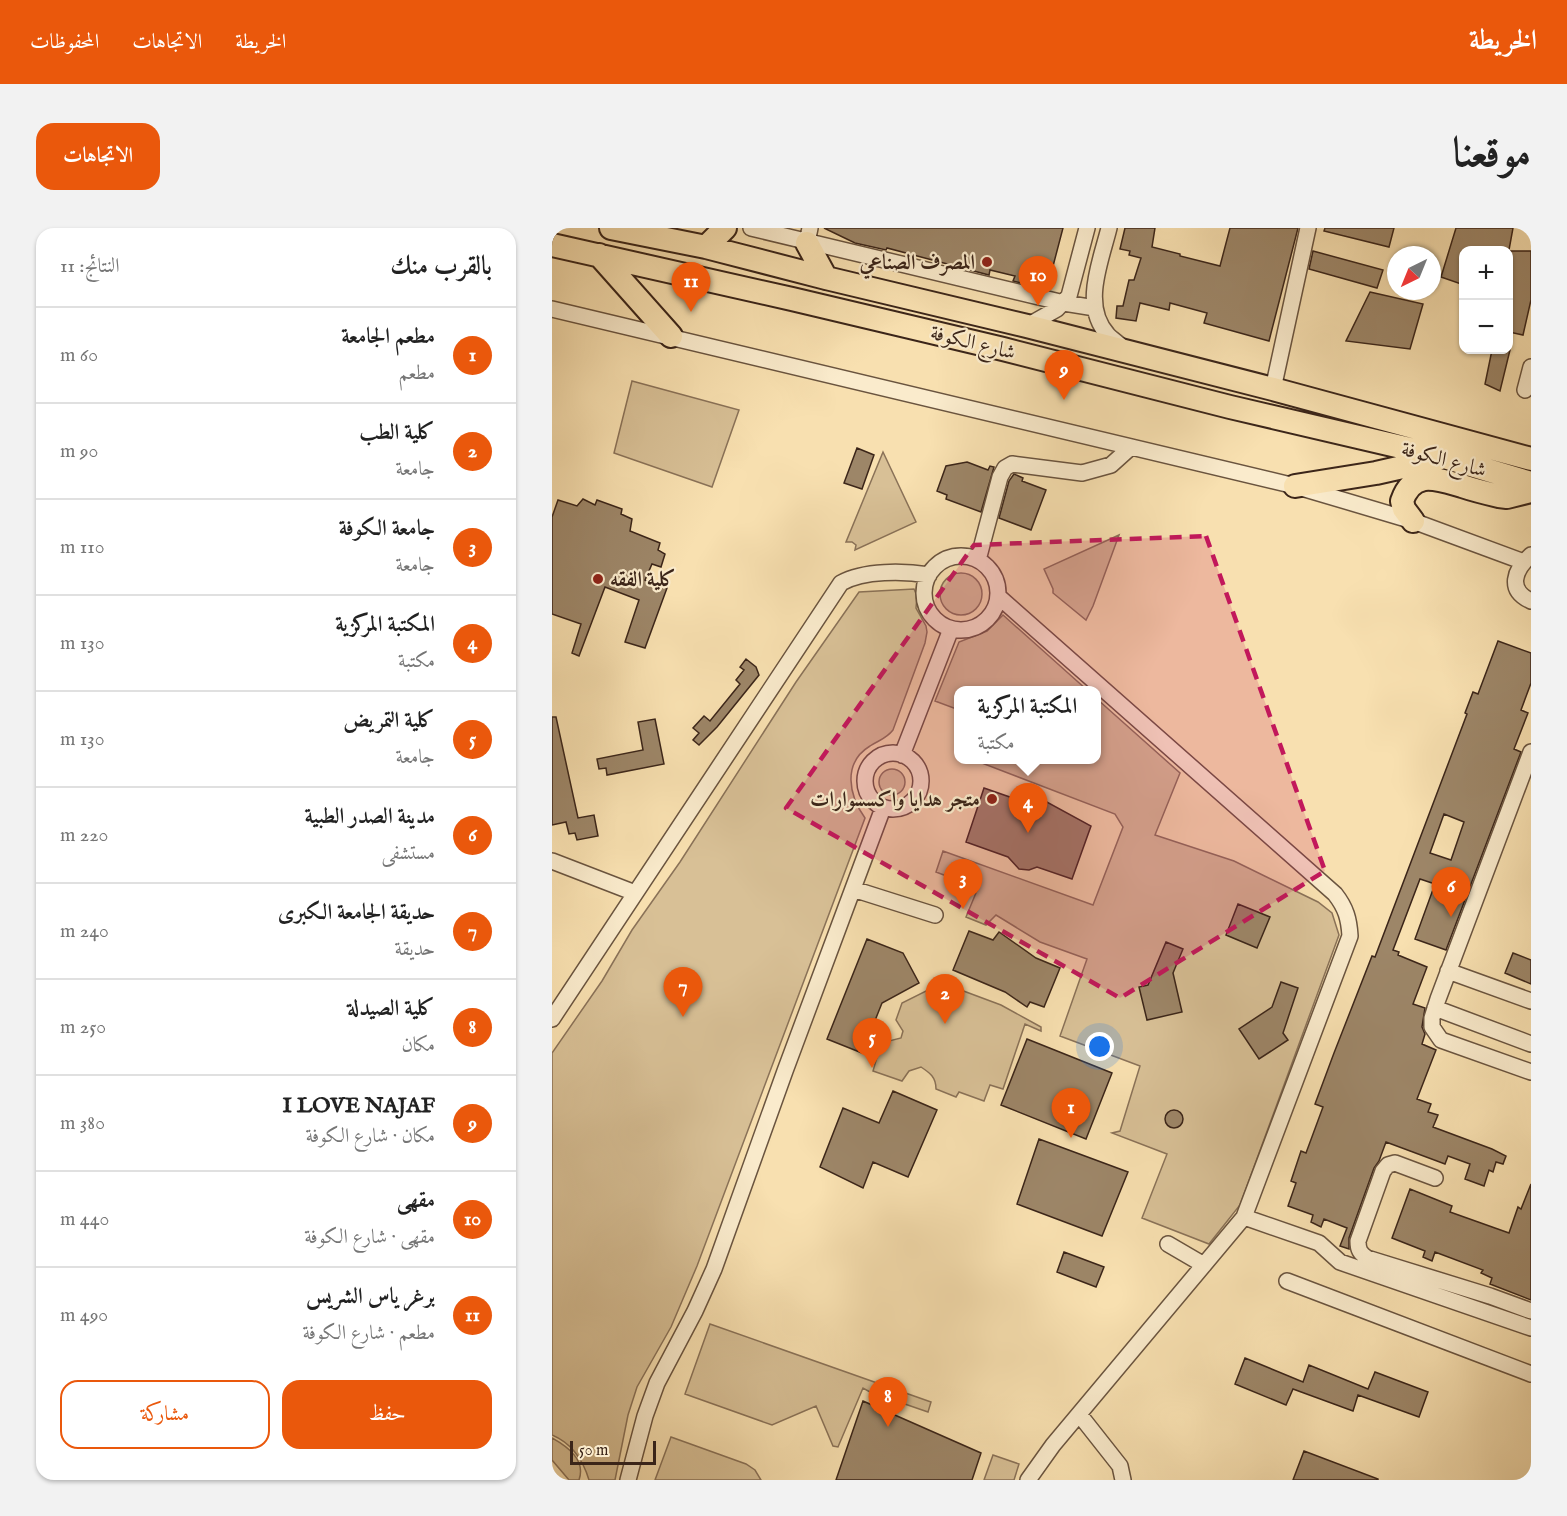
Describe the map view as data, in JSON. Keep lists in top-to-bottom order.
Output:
{
  "streets": {
    "highway": ["شارع الكوفة"]
  },
  "places": ["المصرف الصناعي", "كلية الفقه", "متجر هدايا واكسسوارات"],
  "scale_bar": "50 m",
  "north": "bottom left",
  "page": {
    "header": "الخريطة",
    "nav": ["الخريطة", "الاتجاهات", "المحفوظات"],
    "title": "موقعنا",
    "buttons": [
      "الاتجاهات",
      ["حفظ", "مشاركة"]
    ],
    "heading": ["بالقرب منك", "النتائج: 11"],
    "map_buttons": ["+", "−"],
    "pins": [
      "10",
      "11",
      "9",
      "4",
      "3",
      "6",
      "7",
      "2",
      "5",
      "1",
      "8"
    ],
    "list": [
      {
        "mark": "1",
        "name": "مطعم الجامعة",
        "note": "مطعم",
        "value": "60 m"
      },
      {
        "mark": "2",
        "name": "كلية الطب",
        "note": "جامعة",
        "value": "90 m"
      },
      {
        "mark": "3",
        "name": "جامعة الكوفة",
        "note": "جامعة",
        "value": "110 m"
      },
      {
        "mark": "4",
        "name": "المكتبة المركزية",
        "note": "مكتبة",
        "value": "130 m"
      },
      {
        "mark": "5",
        "name": "كلية التمريض",
        "note": "جامعة",
        "value": "130 m"
      },
      {
        "mark": "6",
        "name": "مدينة الصدر الطبية",
        "note": "مستشفى",
        "value": "220 m"
      },
      {
        "mark": "7",
        "name": "حديقة الجامعة الكبرى",
        "note": "حديقة",
        "value": "240 m"
      },
      {
        "mark": "8",
        "name": "كلية الصيدلة",
        "note": "مكان",
        "value": "250 m"
      },
      {
        "mark": "9",
        "name": "I LOVE NAJAF",
        "note": "مكان · شارع الكوفة",
        "value": "380 m"
      },
      {
        "mark": "10",
        "name": "مقهى",
        "note": "مقهى · شارع الكوفة",
        "value": "440 m"
      },
      {
        "mark": "11",
        "name": "برغر ياس الشريس",
        "note": "مطعم · شارع الكوفة",
        "value": "490 m"
      }
    ],
    "popup": ["المكتبة المركزية", "مكتبة"],
    "scale": "50 m"
  }
}
